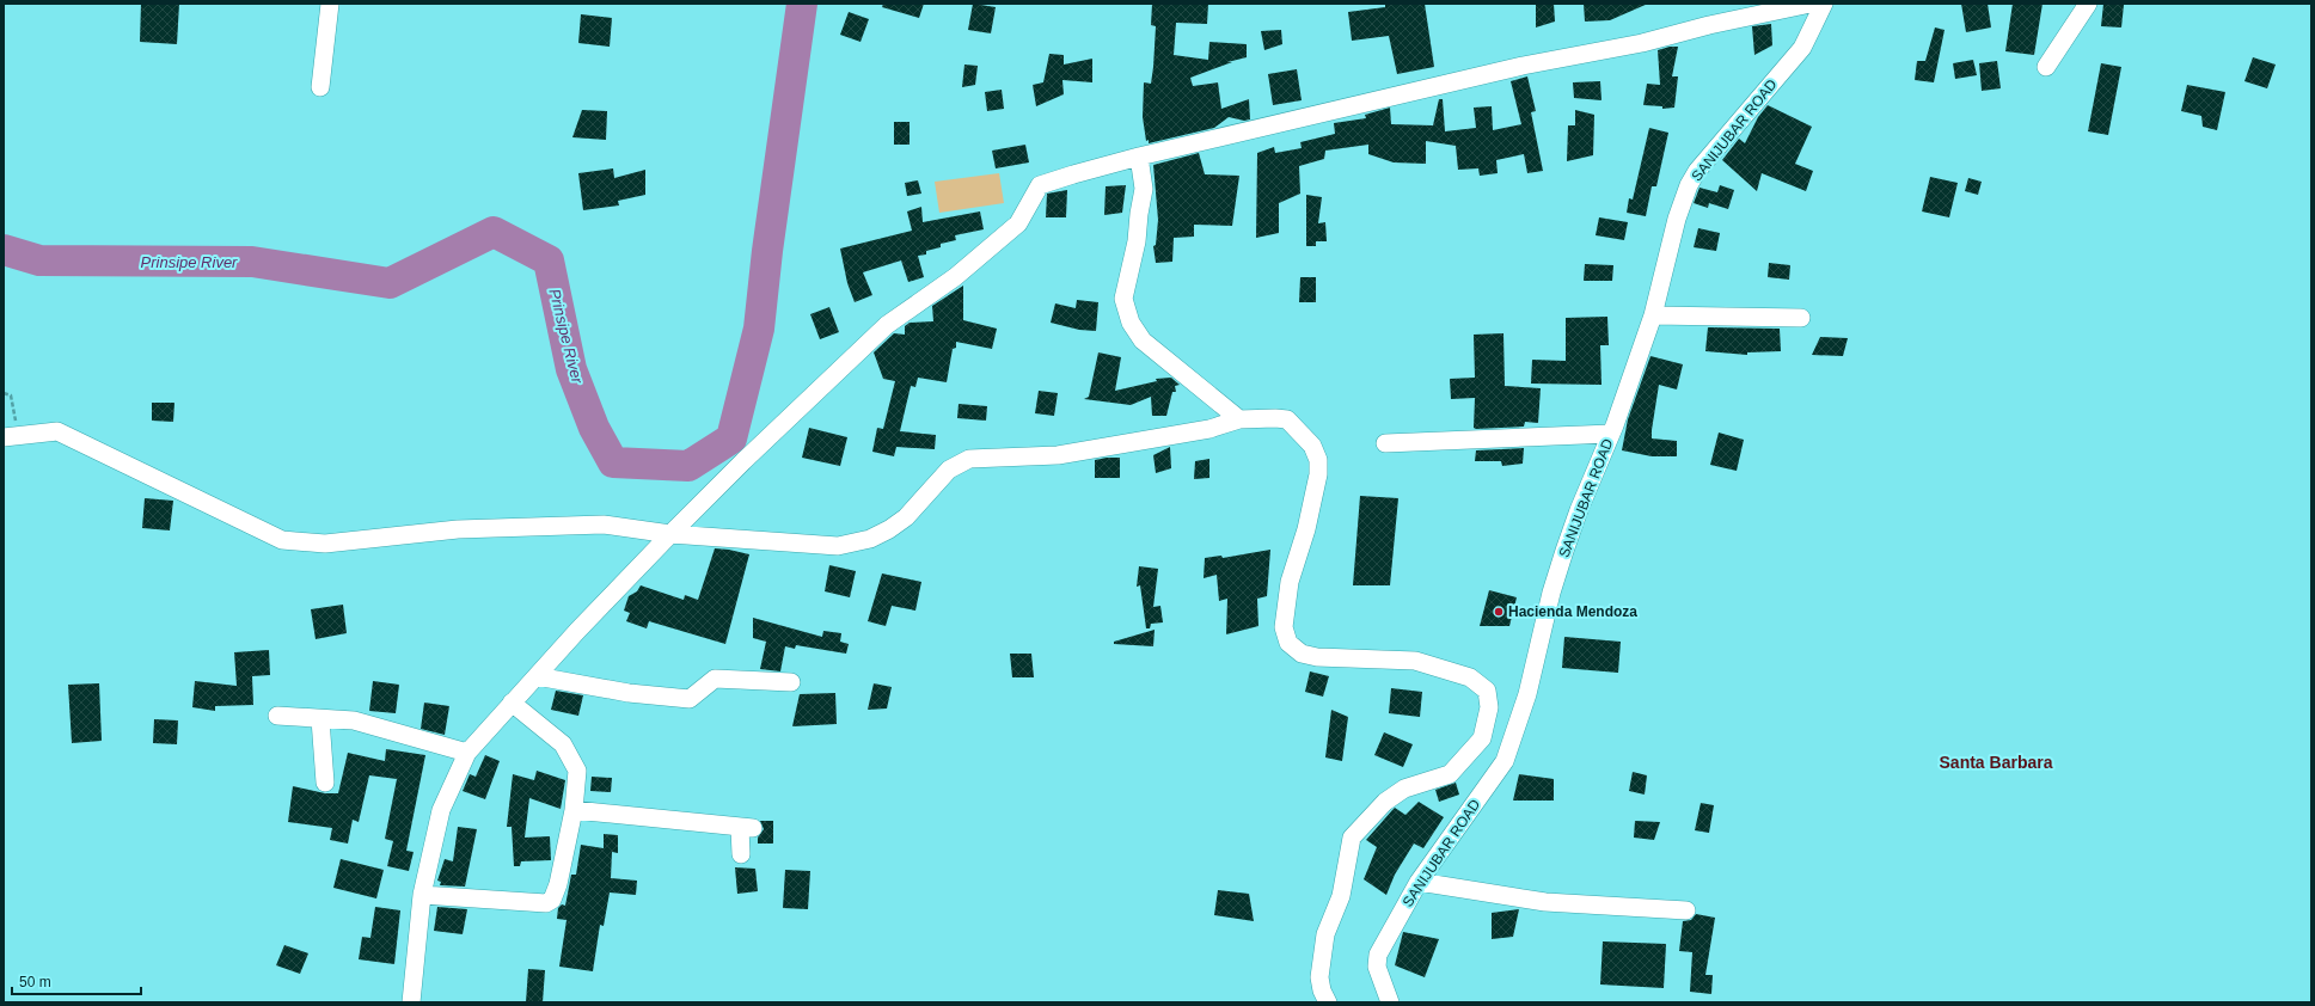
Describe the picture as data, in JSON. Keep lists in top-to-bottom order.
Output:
{
  "streets": {
    "street": ["SANIJUBAR ROAD"]
  },
  "districts": ["Santa Barbara"],
  "water": ["Prinsipe River"],
  "places": ["Hacienda Mendoza"],
  "scale_bar": "50 m"
}
